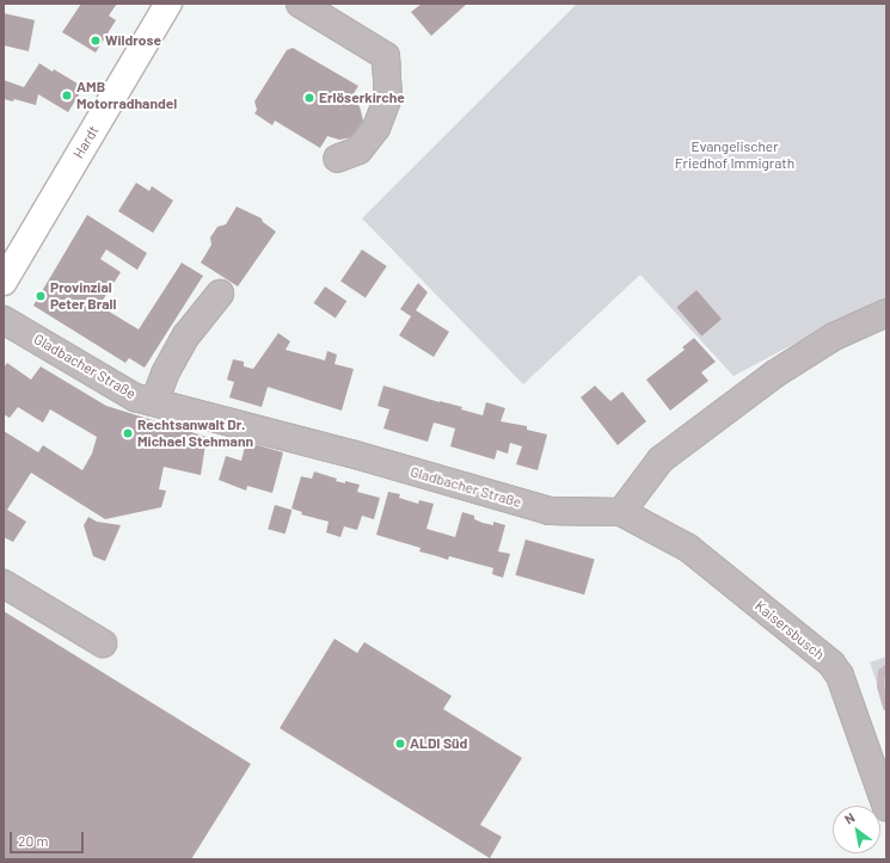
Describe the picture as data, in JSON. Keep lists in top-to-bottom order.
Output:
{
  "streets": {
    "main road": ["Hardt"],
    "street": ["Gladbacher Straße", "Kaisersbusch"]
  },
  "crossings": [
    ["Gladbacher Straße", "Kaisersbusch"]
  ],
  "parks": ["Evangelischer Friedhof Immigrath"],
  "places": [
    "Wildrose",
    "AMB Motorradhandel",
    "Erlöserkirche",
    "Provinzial Peter Brall",
    "Rechtsanwalt Dr. Michael Stehmann",
    "ALDI Süd"
  ],
  "scale_bar": "20 m",
  "north": "top left"
}
